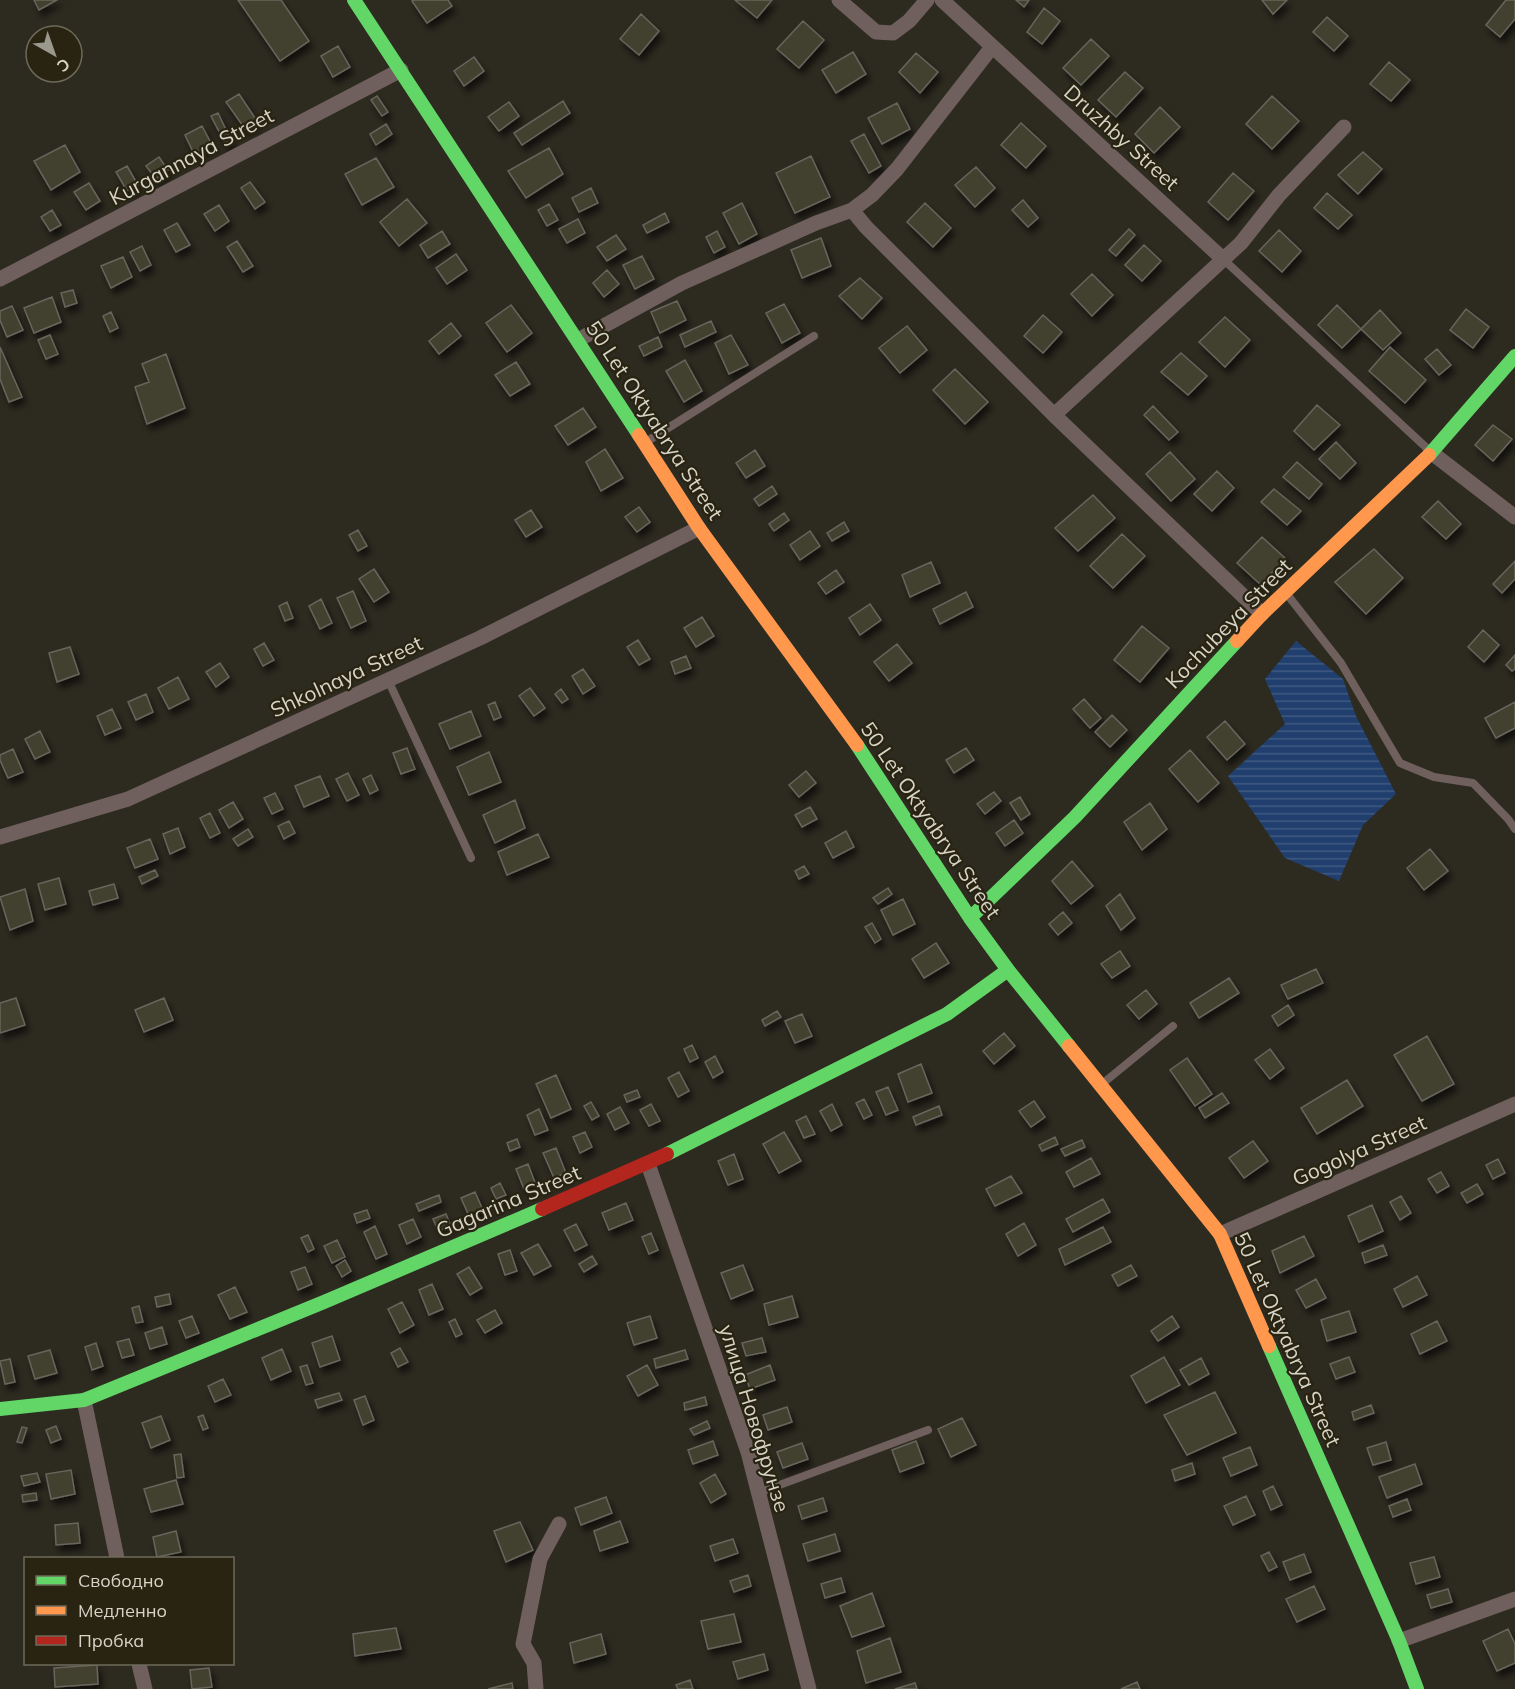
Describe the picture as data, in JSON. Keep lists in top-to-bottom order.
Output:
{
  "streets": {
    "street": [
      "Druzhby Street",
      "Kurgannaya Street",
      "50 Let Oktyabrya Street",
      "Kochubeya Street",
      "Shkolnaya Street",
      "Gogolya Street",
      "Gagarina Street",
      "улица Новофрунзе"
    ]
  },
  "crossings": [
    ["Kurgannaya Street", "50 Let Oktyabrya Street"],
    ["50 Let Oktyabrya Street", "Kochubeya Street"],
    ["50 Let Oktyabrya Street", "Shkolnaya Street"],
    ["50 Let Oktyabrya Street", "Gogolya Street"],
    ["50 Let Oktyabrya Street", "Gagarina Street"],
    ["Gagarina Street", "улица Новофрунзе"]
  ],
  "legend": ["Свободно", "Медленно", "Пробка"],
  "north": "bottom right"
}
